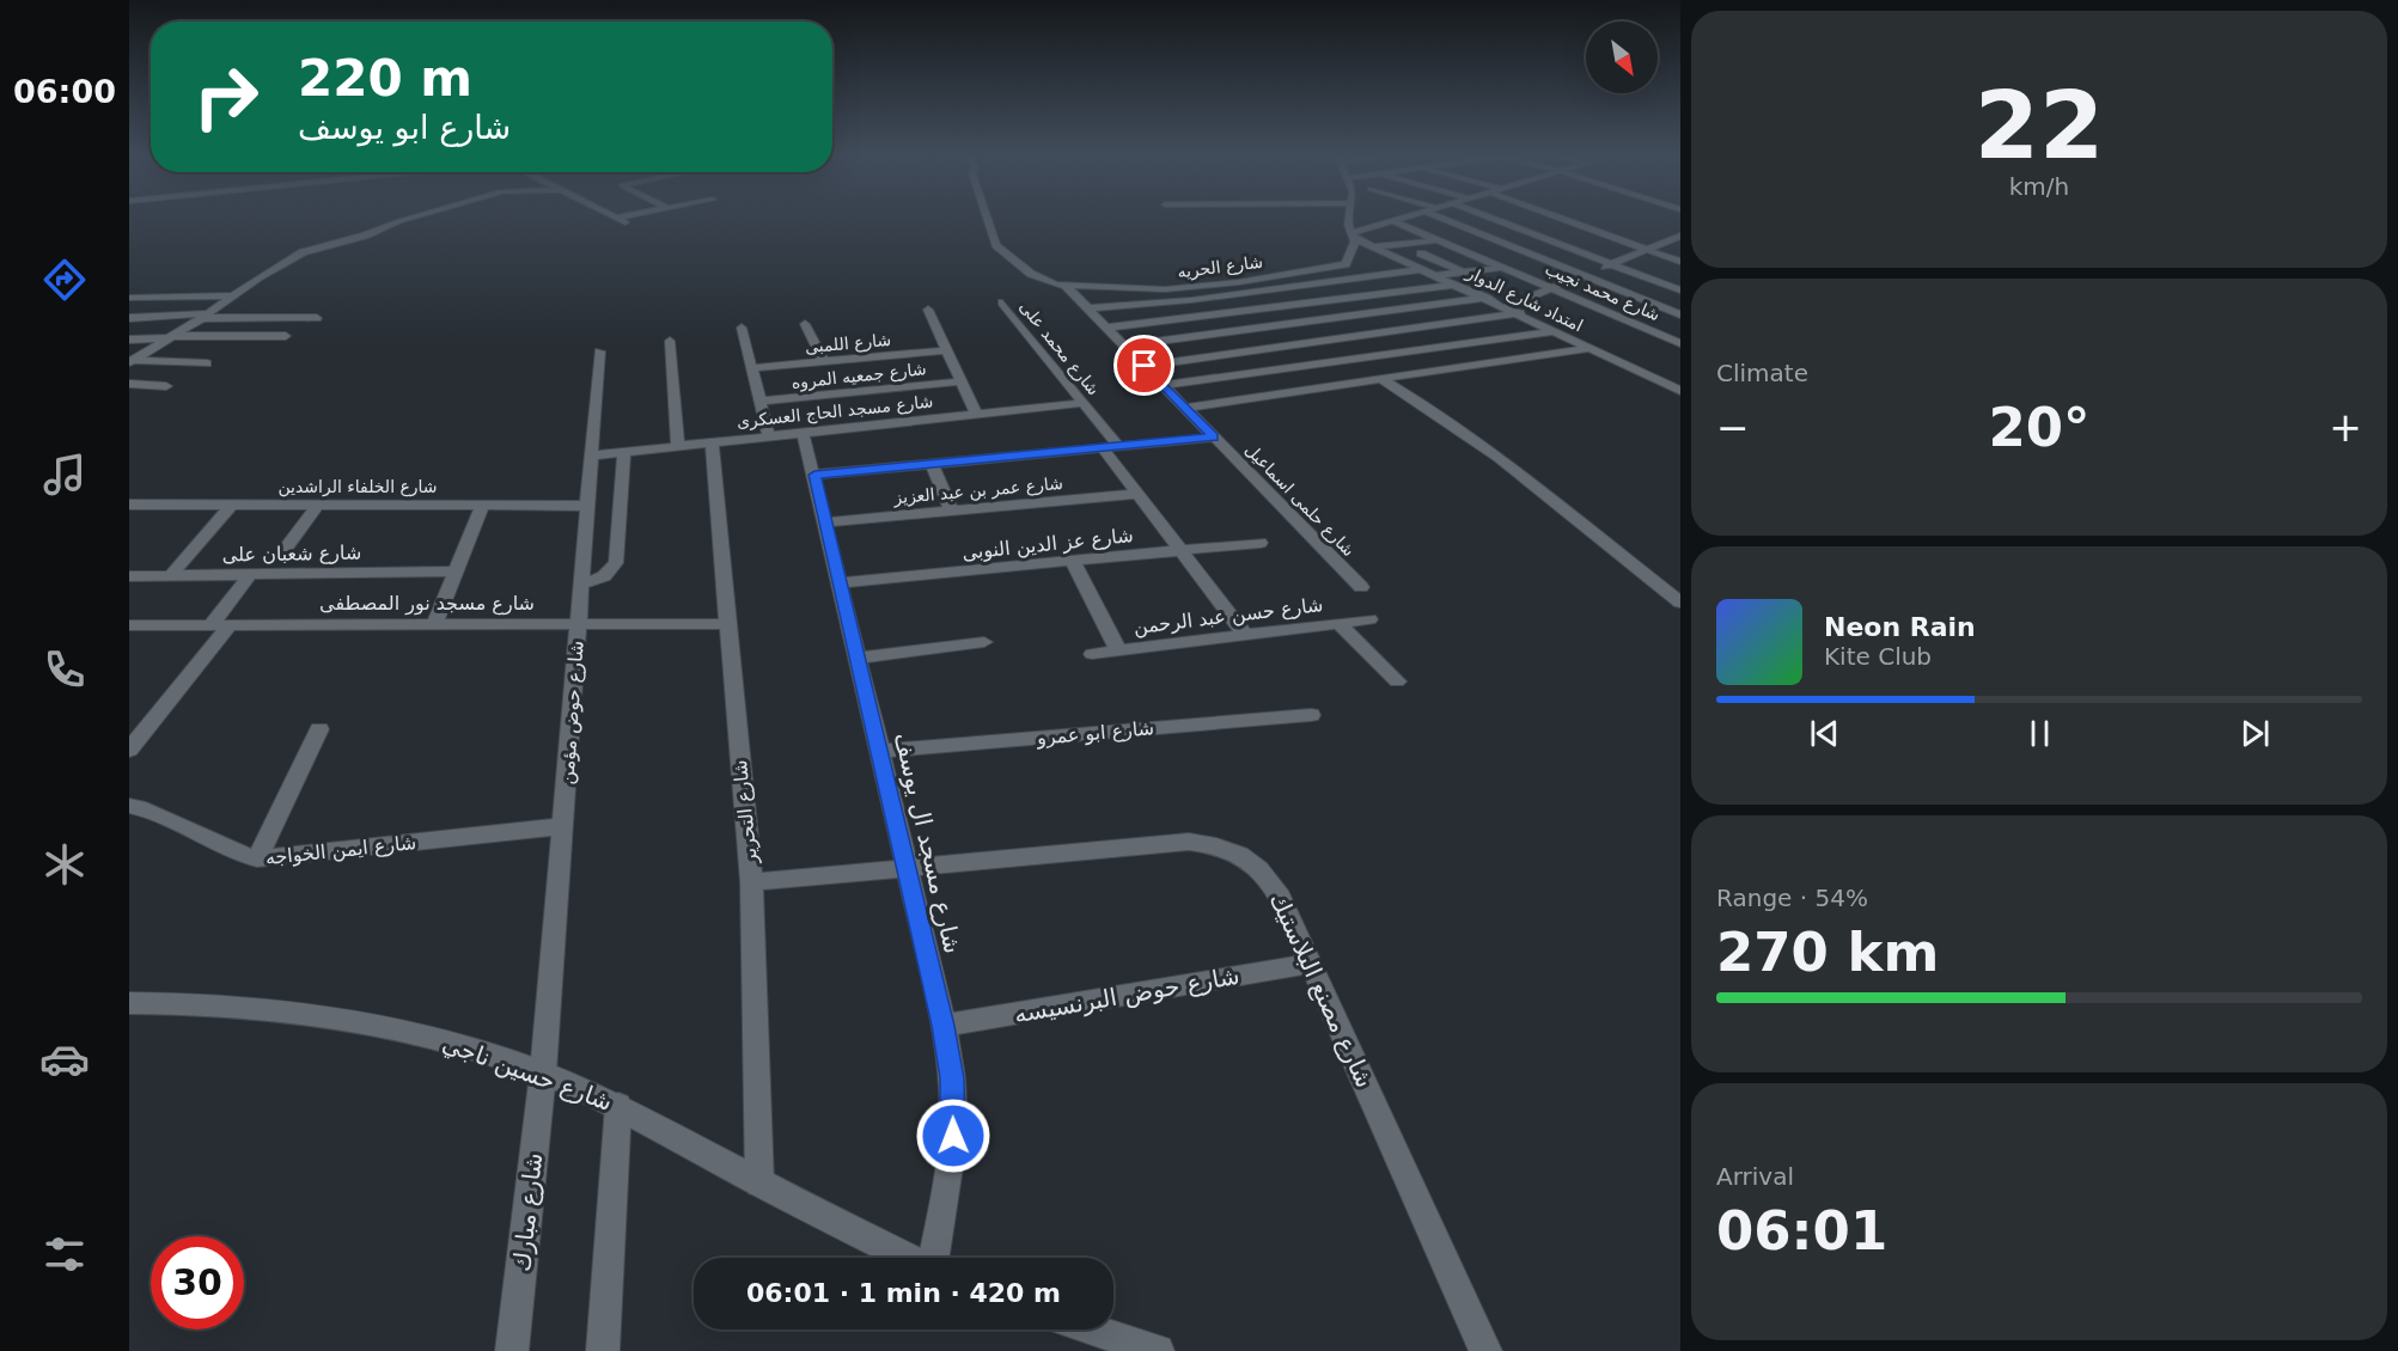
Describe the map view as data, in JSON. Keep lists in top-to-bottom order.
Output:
{
  "streets": {
    "street": [
      "شارع الحريه",
      "شارع محمد نجيب",
      "امتداد شارع الدوار",
      "شارع اللمبى",
      "شارع محمد على",
      "شارع جمعيه المروه",
      "شارع مسجد الحاج العسكرى",
      "شارع الخلفاء الراشدين",
      "شارع عمر بن عبد العزيز",
      "شارع حلمى اسماعيل",
      "شارع عز الدين النوبى",
      "شارع شعبان على",
      "شارع مسجد نور المصطفى",
      "شارع حسن عبد الرحمن",
      "شارع حوض مؤمن",
      "شارع ابو عمرو",
      "شارع التحرير",
      "شارع مسجد ال يوسف",
      "شارع ايمن الخواجه",
      "شارع مصنع البلاستيك",
      "شارع حوض البرنسيسه",
      "شارع حسين ناجي",
      "شارع مبارك"
    ]
  },
  "crossings": [
    ["شارع الحريه", "امتداد شارع الدوار"],
    ["شارع الحريه", "شارع حلمى اسماعيل"],
    ["شارع محمد على", "شارع مسجد الحاج العسكرى"],
    ["شارع مسجد الحاج العسكرى", "شارع حوض مؤمن"],
    ["شارع مسجد الحاج العسكرى", "شارع التحرير"],
    ["شارع مسجد الحاج العسكرى", "شارع مسجد ال يوسف"],
    ["شارع الخلفاء الراشدين", "شارع حوض مؤمن"],
    ["شارع عمر بن عبد العزيز", "شارع مسجد ال يوسف"],
    ["شارع عز الدين النوبى", "شارع مسجد ال يوسف"],
    ["شارع مسجد نور المصطفى", "شارع حوض مؤمن"],
    ["شارع مسجد نور المصطفى", "شارع التحرير"],
    ["شارع حوض مؤمن", "شارع ايمن الخواجه"],
    ["شارع حوض مؤمن", "شارع حسين ناجي"],
    ["شارع حوض مؤمن", "شارع مبارك"],
    ["شارع ابو عمرو", "شارع مسجد ال يوسف"],
    ["شارع التحرير", "شارع مصنع البلاستيك"],
    ["شارع التحرير", "شارع حسين ناجي"],
    ["شارع مسجد ال يوسف", "شارع مصنع البلاستيك"],
    ["شارع مسجد ال يوسف", "شارع حوض البرنسيسه"],
    ["شارع مصنع البلاستيك", "شارع حوض البرنسيسه"],
    ["شارع حسين ناجي", "شارع مبارك"]
  ],
  "north": "bottom right",
  "page": {
    "tabs": "06:00",
    "tile": [
      ["22", "km/h"],
      "Climate",
      ["Range · 54%", "270 km"],
      ["Arrival", "06:01"]
    ],
    "turn": ["220 m", "شارع ابو يوسف"],
    "heat": ["−", "20°", "+"],
    "song": ["Neon Rain", "Kite Club"],
    "limit": "30",
    "trip": "06:01 · 1 min · 420 m"
  }
}
